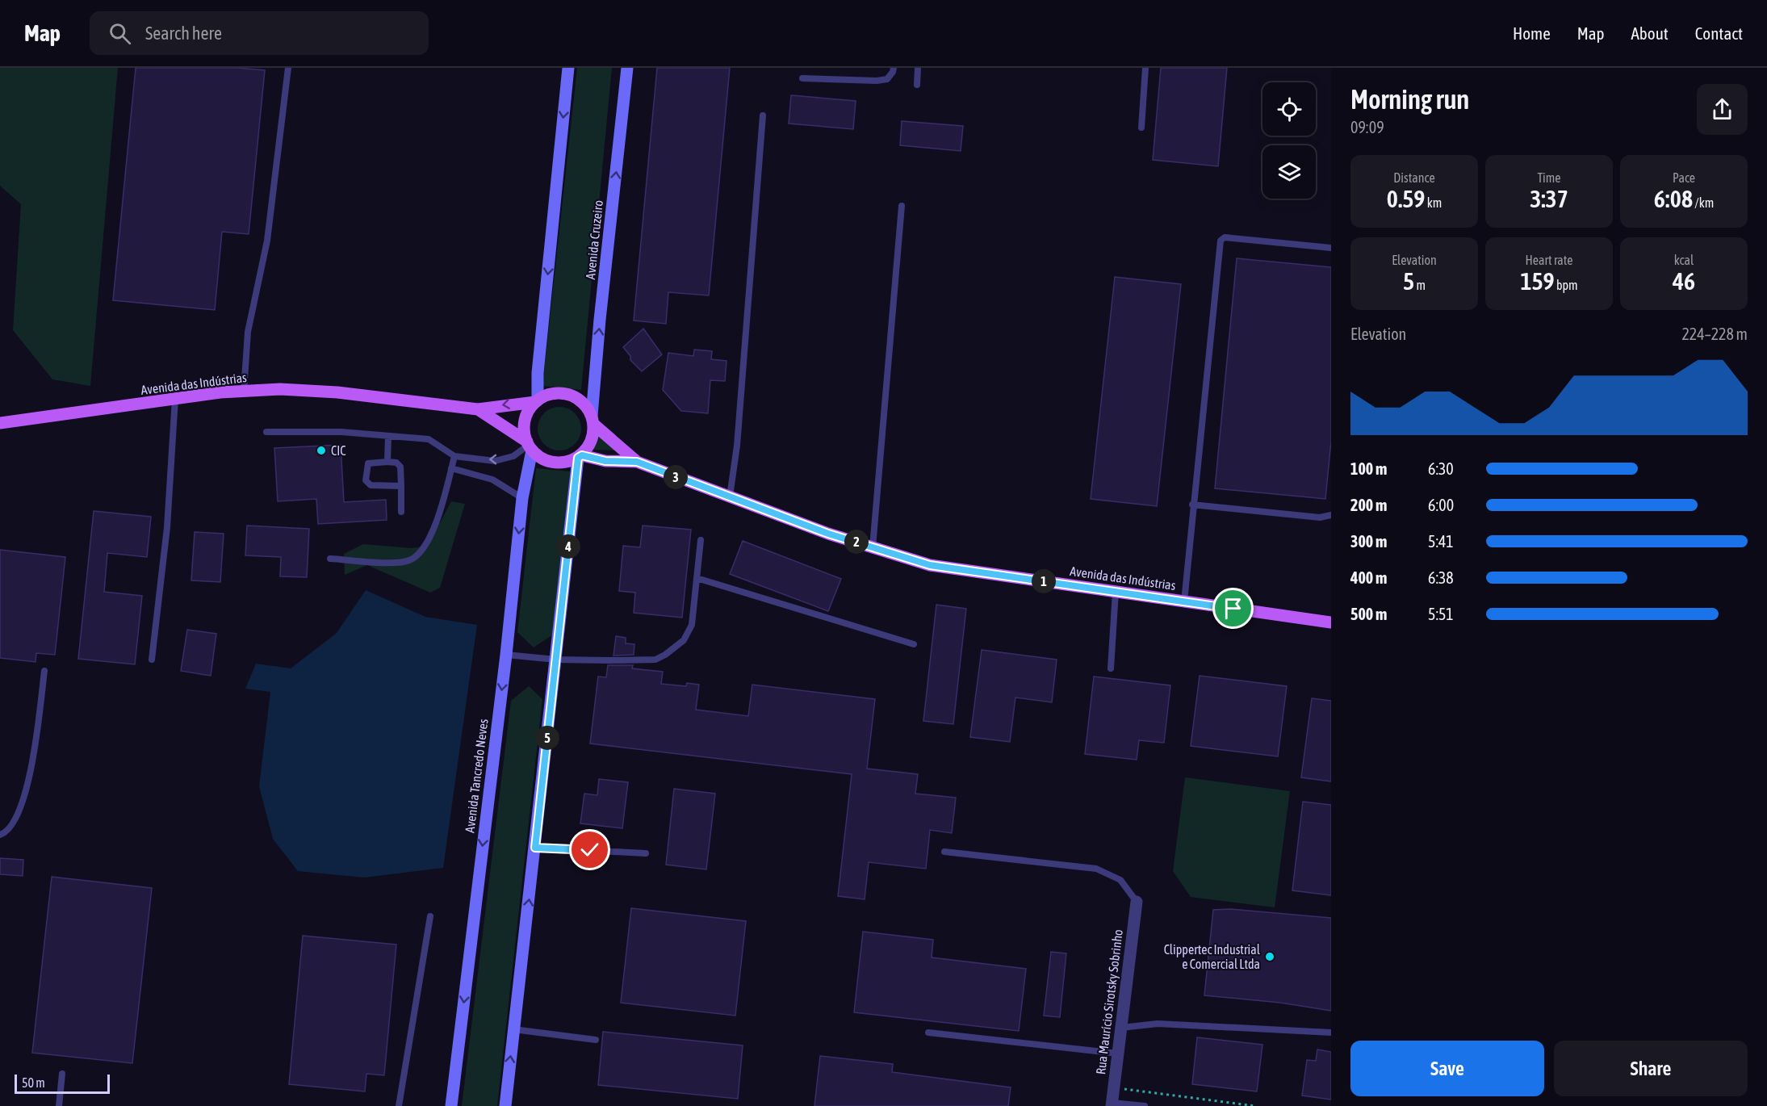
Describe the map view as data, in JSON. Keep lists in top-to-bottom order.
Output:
{
  "streets": {
    "main road": ["Avenida Cruzeiro", "Avenida das Indústrias", "Avenida Tancredo Neves"],
    "street": ["Rua Maurício Sirotsky Sobrinho"]
  },
  "crossings": [
    ["Avenida Cruzeiro", "Avenida Tancredo Neves"]
  ],
  "places": ["CIC", "Clippertec Industrial e Comercial Ltda"],
  "scale_bar": "50 m",
  "page": {
    "header": "Map",
    "search": "Search here",
    "nav": [
      "Home",
      "Map",
      "About",
      "Contact"
    ],
    "heading": ["Morning run", "09:09"],
    "stats": [
      ["Distance", "0.59 km"],
      ["Time", "3:37"],
      ["Pace", "6:08 /km"],
      ["Elevation", "5 m"],
      ["Heart rate", "159 bpm"],
      ["kcal", "46"]
    ],
    "chart": ["Elevation", "224–228 m"],
    "list": [
      {
        "name": "100 m",
        "note": "6:30"
      },
      {
        "name": "200 m",
        "note": "6:00"
      },
      {
        "name": "300 m",
        "note": "5:41"
      },
      {
        "name": "400 m",
        "note": "6:38"
      },
      {
        "name": "500 m",
        "note": "5:51"
      }
    ],
    "pins": [
      "3",
      "2",
      "4",
      "1",
      "5"
    ],
    "buttons": ["Save", "Share"],
    "scale": "50 m"
  }
}
